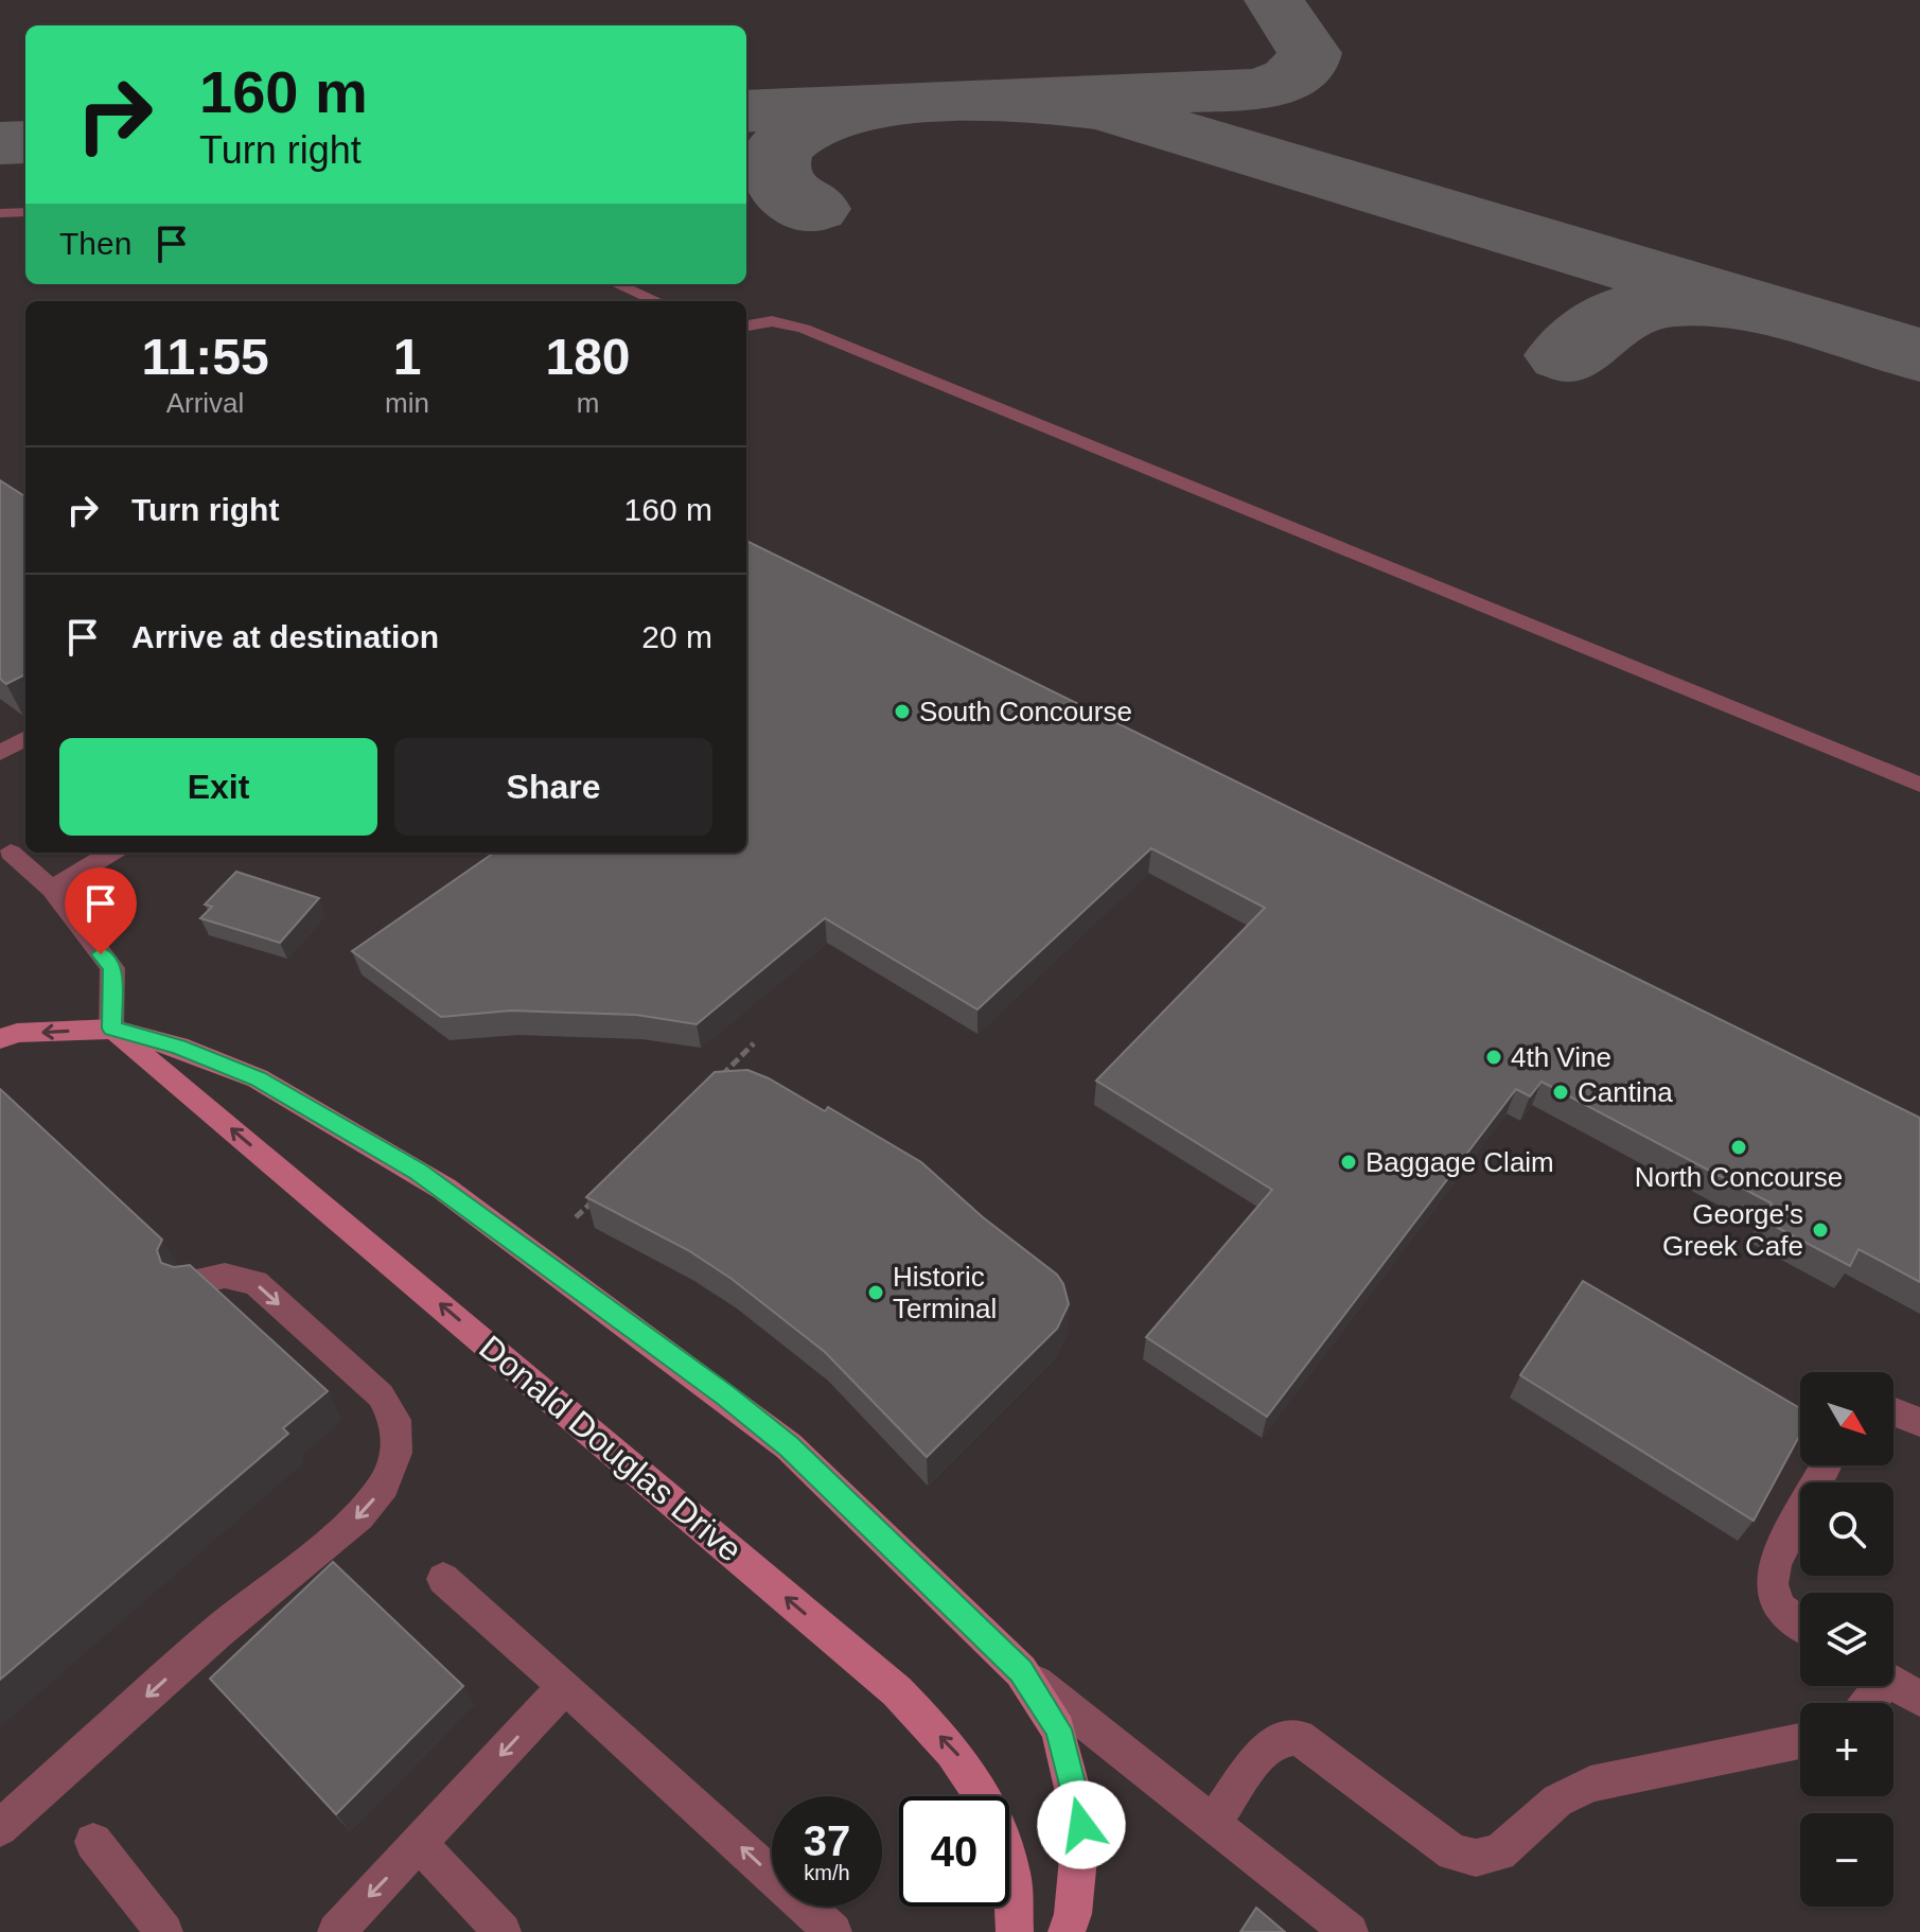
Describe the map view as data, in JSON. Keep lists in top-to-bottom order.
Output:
{
  "streets": {
    "street": ["Donald Douglas Drive"]
  },
  "places": [
    "South Concourse",
    "4th Vine",
    "Cantina",
    "North Concourse",
    "Baggage Claim",
    "George's Greek Cafe",
    "Historic Terminal"
  ],
  "north": "bottom right",
  "page": {
    "turn": ["160 m", "Turn right"],
    "then": "Then",
    "eta": [
      "11:55",
      "Arrival",
      "1",
      "min",
      "180",
      "m"
    ],
    "list": [
      {
        "name": "Turn right",
        "value": "160 m"
      },
      {
        "name": "Arrive at destination",
        "value": "20 m"
      }
    ],
    "buttons": ["Exit", "Share"],
    "map_buttons": ["+", "−"],
    "speed": "37 km/h",
    "limit": "40"
  }
}
